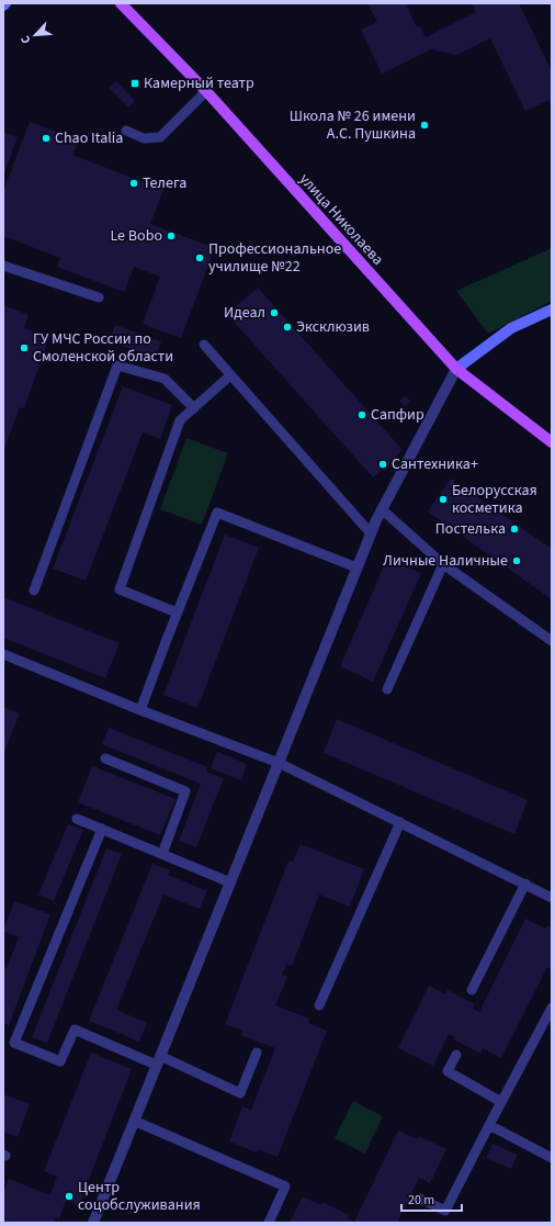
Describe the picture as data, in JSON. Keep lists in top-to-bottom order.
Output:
{
  "streets": {
    "main road": ["улица Николаева"]
  },
  "places": {
    "transit": ["Камерный театр"],
    "other": [
      "Школа № 26 имени А.С. Пушкина",
      "Chao Italia",
      "Телега",
      "Le Bobo",
      "Профессиональное училище №22",
      "Идеал",
      "Эксклюзив",
      "ГУ МЧС России по Смоленской области",
      "Сапфир",
      "Сантехника+",
      "Белорусская косметика",
      "Постелька",
      "Личные Наличные",
      "Центр соцобслуживания"
    ]
  },
  "scale_bar": "20 m",
  "north": "bottom left"
}
